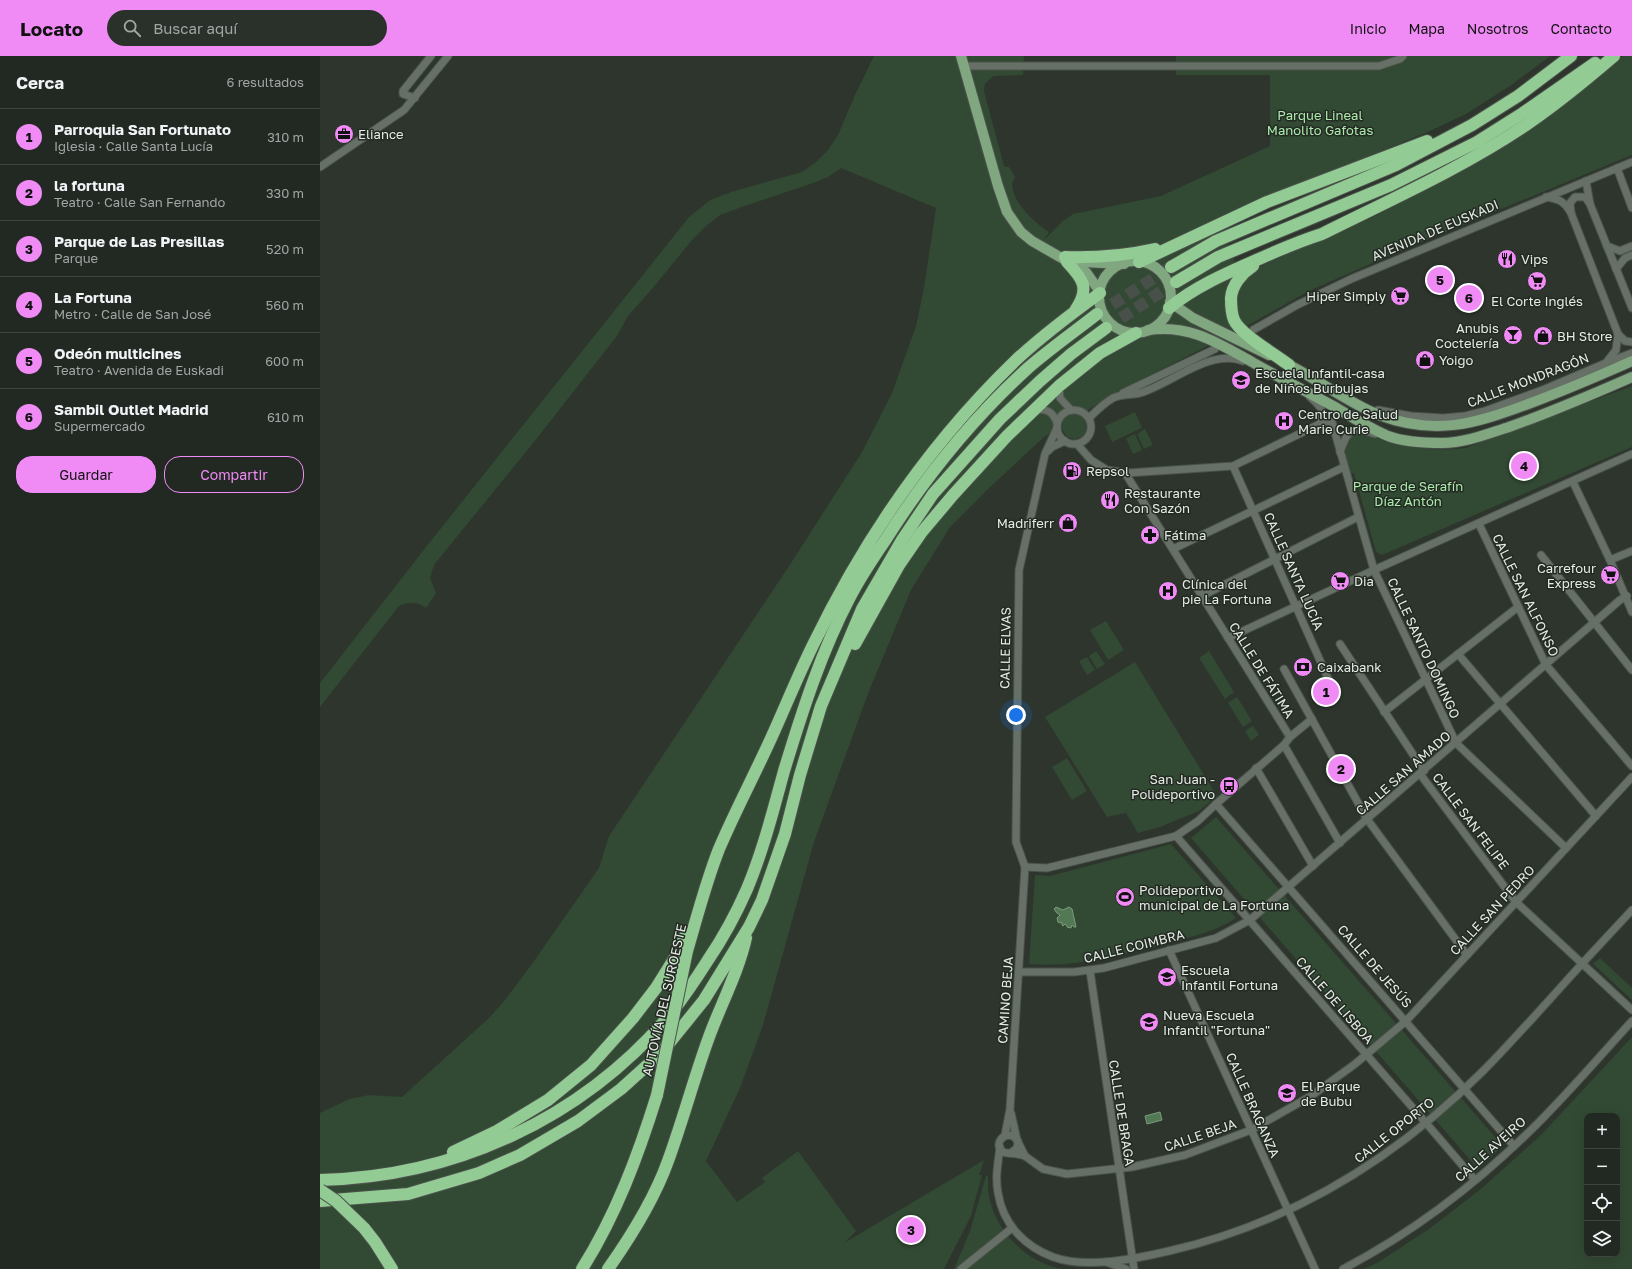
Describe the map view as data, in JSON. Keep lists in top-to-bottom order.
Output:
{
  "streets": {
    "highway": ["AUTOVÍA DEL SUROESTE"],
    "street": [
      "AVENIDA DE EUSKADI",
      "CALLE MONDRAGÓN",
      "CALLE SANTA LUCÍA",
      "CALLE SAN ALFONSO",
      "CALLE ELVAS",
      "CALLE SANTO DOMINGO",
      "CALLE DE FÁTIMA",
      "CALLE SAN AMADO",
      "CALLE SAN FELIPE",
      "CALLE SAN PEDRO",
      "CALLE COIMBRA",
      "CALLE DE JESÚS",
      "CAMINO BEJA",
      "CALLE DE LISBOA",
      "CALLE BRAGANZA",
      "CALLE DE BRAGA",
      "CALLE OPORTO",
      "CALLE BEJA",
      "CALLE AVEIRO"
    ]
  },
  "crossings": [
    ["CALLE SAN ALFONSO", "CALLE SAN AMADO"],
    ["CALLE ELVAS", "CAMINO BEJA"],
    ["CALLE SANTO DOMINGO", "CALLE SAN AMADO"],
    ["CALLE SANTO DOMINGO", "CALLE SAN PEDRO"],
    ["CALLE SAN AMADO", "CALLE SAN FELIPE"],
    ["CALLE SAN AMADO", "CALLE COIMBRA"],
    ["CALLE SAN AMADO", "CALLE DE JESÚS"],
    ["CALLE SAN AMADO", "CALLE DE LISBOA"],
    ["CALLE SAN FELIPE", "CALLE SAN PEDRO"],
    ["CALLE SAN FELIPE", "CALLE OPORTO"],
    ["CALLE SAN PEDRO", "CALLE DE JESÚS"],
    ["CALLE SAN PEDRO", "CALLE DE LISBOA"],
    ["CALLE SAN PEDRO", "CALLE BEJA"],
    ["CALLE COIMBRA", "CAMINO BEJA"],
    ["CALLE COIMBRA", "CALLE DE LISBOA"],
    ["CALLE COIMBRA", "CALLE BRAGANZA"],
    ["CALLE COIMBRA", "CALLE DE BRAGA"],
    ["CALLE DE JESÚS", "CALLE OPORTO"],
    ["CALLE DE JESÚS", "CALLE AVEIRO"],
    ["CAMINO BEJA", "CALLE OPORTO"],
    ["CALLE DE LISBOA", "CALLE OPORTO"],
    ["CALLE DE LISBOA", "CALLE BEJA"],
    ["CALLE DE LISBOA", "CALLE AVEIRO"],
    ["CALLE BRAGANZA", "CALLE OPORTO"],
    ["CALLE BRAGANZA", "CALLE BEJA"],
    ["CALLE DE BRAGA", "CALLE OPORTO"],
    ["CALLE DE BRAGA", "CALLE BEJA"]
  ],
  "parks": ["Parque Lineal Manolito Gafotas", "Parque de Serafín Díaz Antón"],
  "places": {
    "office": ["Eliance"],
    "restaurant": ["Vips", "Restaurante Con Sazón"],
    "supermarket": [
      "El Corte Inglés",
      "Hiper Simply",
      "Carrefour Express",
      "Dia"
    ],
    "bar": ["Anubis Coctelería"],
    "shop": ["BH Store", "Yoigo", "Madriferr"],
    "school or university": [
      "Escuela Infantil-casa de Niños Burbujas",
      "Escuela Infantil Fortuna",
      "Nueva Escuela Infantil \"Fortuna\"",
      "El Parque de Bubu"
    ],
    "hospital": ["Centro de Salud Marie Curie", "Clínica del pie La Fortuna"],
    "fuel station": ["Repsol"],
    "pharmacy": ["Fátima"],
    "bank": ["Caixabank"],
    "bus stop": ["San Juan - Polideportivo"],
    "sports": ["Polideportivo municipal de La Fortuna"]
  },
  "page": {
    "header": "Locato",
    "search": "Buscar aquí",
    "nav": [
      "Inicio",
      "Mapa",
      "Nosotros",
      "Contacto"
    ],
    "heading": ["Cerca", "6 resultados"],
    "list": [
      {
        "mark": "1",
        "name": "Parroquia San Fortunato",
        "note": "Iglesia · Calle Santa Lucía",
        "value": "310 m"
      },
      {
        "mark": "2",
        "name": "la fortuna",
        "note": "Teatro · Calle San Fernando",
        "value": "330 m"
      },
      {
        "mark": "3",
        "name": "Parque de Las Presillas",
        "note": "Parque",
        "value": "520 m"
      },
      {
        "mark": "4",
        "name": "La Fortuna",
        "note": "Metro · Calle de San José",
        "value": "560 m"
      },
      {
        "mark": "5",
        "name": "Odeón multicines",
        "note": "Teatro · Avenida de Euskadi",
        "value": "600 m"
      },
      {
        "mark": "6",
        "name": "Sambil Outlet Madrid",
        "note": "Supermercado",
        "value": "610 m"
      }
    ],
    "pins": [
      "5",
      "6",
      "4",
      "1",
      "2",
      "3"
    ],
    "buttons": ["Guardar", "Compartir"],
    "map_buttons": ["+", "−"]
  }
}
